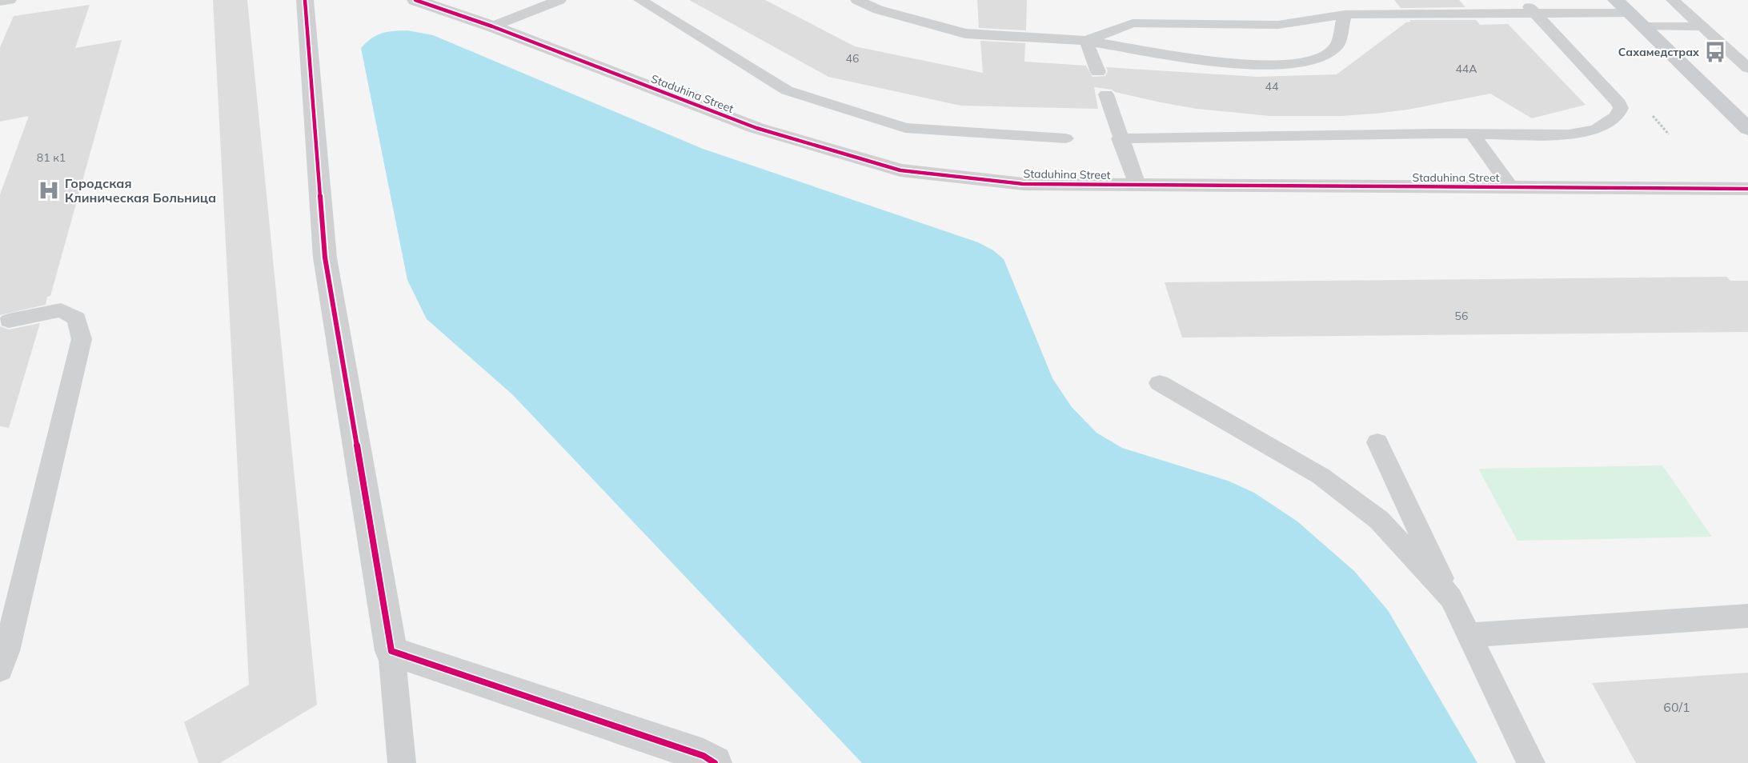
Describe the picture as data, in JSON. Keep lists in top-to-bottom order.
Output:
{
  "streets": {
    "street": ["Staduhina Street"]
  },
  "places": {
    "bus stop": ["Сахамедстрах"],
    "hospital": ["Городская Клиническая Больница"]
  },
  "house_numbers": [
    "46",
    "44А",
    "44",
    "81 к1",
    "56",
    "60/1"
  ]
}
